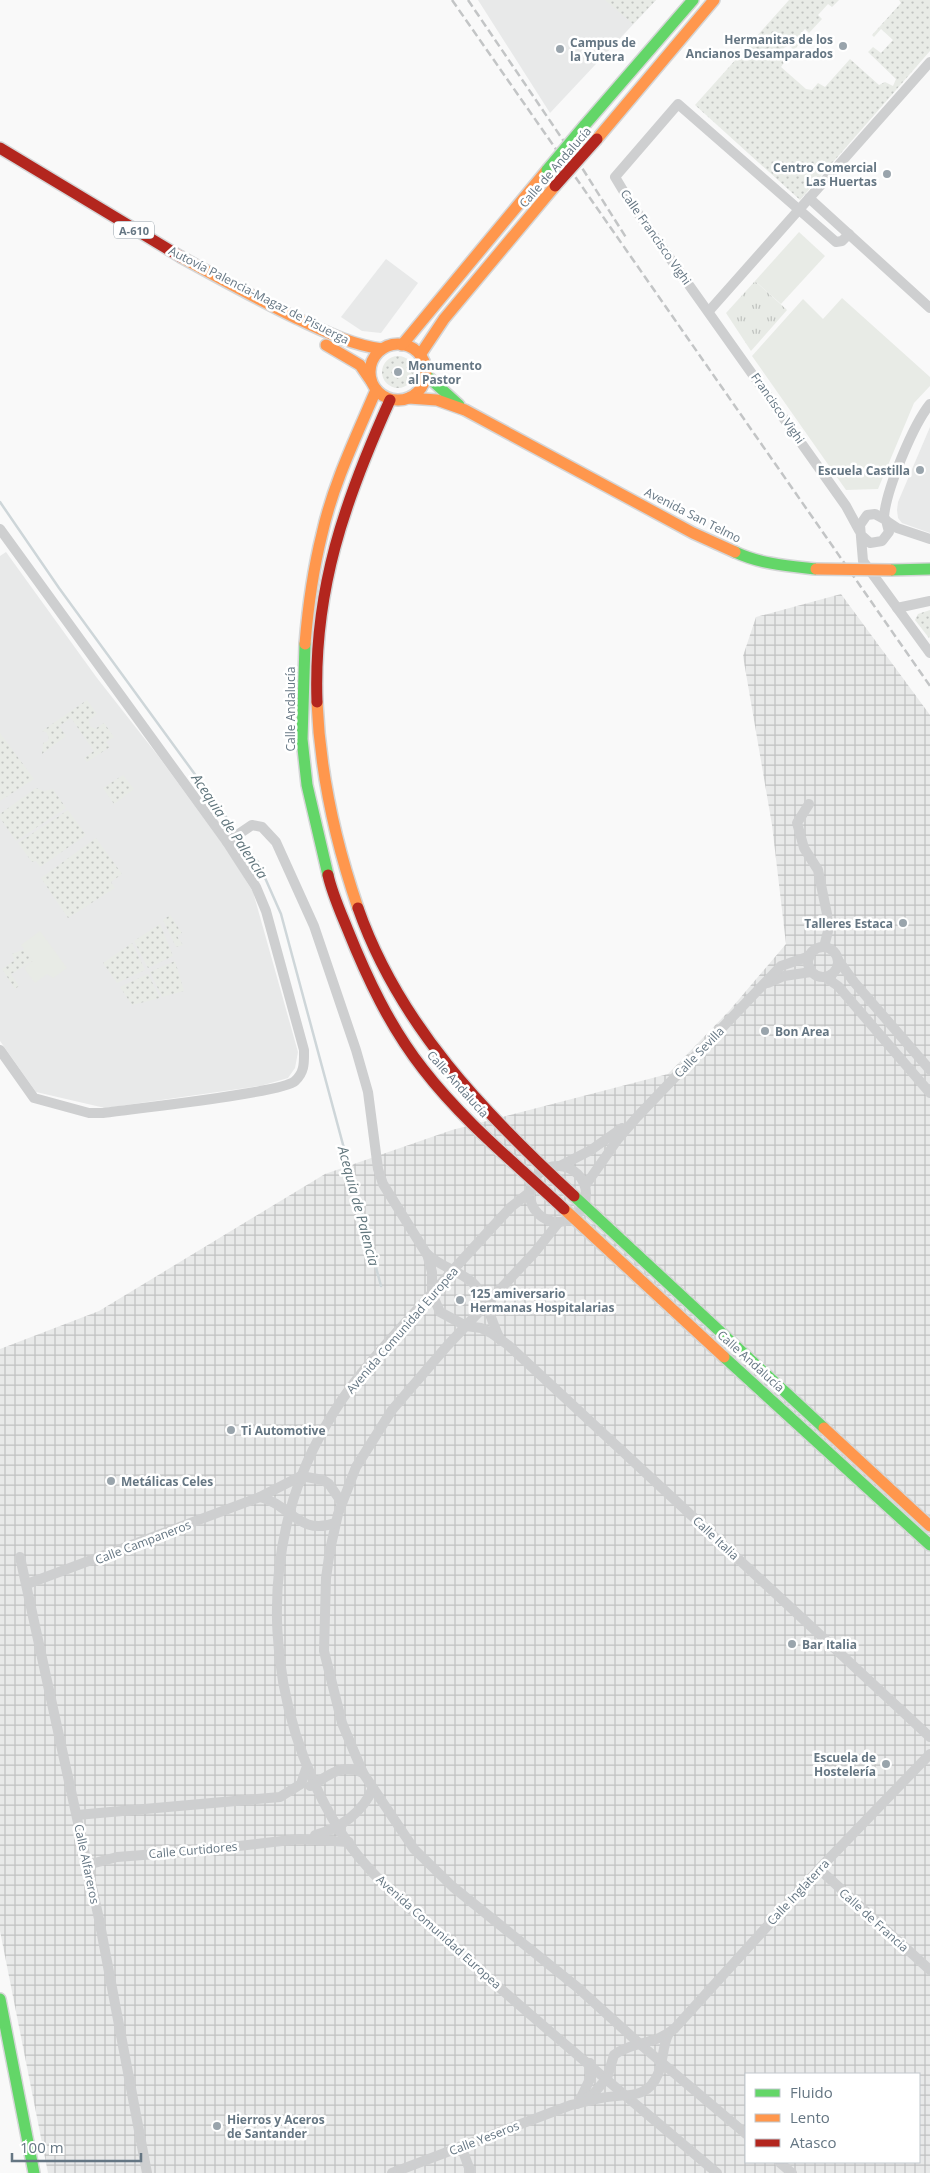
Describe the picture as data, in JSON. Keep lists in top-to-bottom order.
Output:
{
  "streets": {
    "main road": [
      "Calle de Andalucía",
      "A-610",
      "Autovía Palencia-Magaz de Pisuerga",
      "Avenida San Telmo",
      "Calle Andalucía"
    ],
    "street": [
      "Calle Francisco Vighi",
      "Francisco Vighi",
      "Calle Sevilla",
      "Avenida Comunidad Europea",
      "Calle Italia",
      "Calle Campaneros",
      "Calle Curtidores",
      "Calle Alfareros",
      "Calle Inglaterra",
      "Calle de Francia",
      "Calle Yeseros"
    ]
  },
  "crossings": [
    ["Calle de Andalucía", "Autovía Palencia-Magaz de Pisuerga"],
    ["Calle de Andalucía", "Avenida San Telmo"],
    ["Calle de Andalucía", "Calle Andalucía"],
    ["Calle Francisco Vighi", "Francisco Vighi"],
    ["Autovía Palencia-Magaz de Pisuerga", "Avenida San Telmo"],
    ["Autovía Palencia-Magaz de Pisuerga", "Calle Andalucía"],
    ["Avenida San Telmo", "Calle Andalucía"],
    ["Avenida Comunidad Europea", "Calle Italia"],
    ["Avenida Comunidad Europea", "Calle Campaneros"],
    ["Avenida Comunidad Europea", "Calle Curtidores"],
    ["Avenida Comunidad Europea", "Calle Yeseros"],
    ["Calle Campaneros", "Calle Alfareros"],
    ["Calle Curtidores", "Calle Alfareros"],
    ["Calle Inglaterra", "Calle de Francia"]
  ],
  "water": ["Acequia de Palencia"],
  "places": [
    "Hermanitas de los Ancianos Desamparados",
    "Campus de la Yutera",
    "Centro Comercial Las Huertas",
    "Monumento al Pastor",
    "Escuela Castilla",
    "Talleres Estaca",
    "Bon Area",
    "125 amiversario Hermanas Hospitalarias",
    "Ti Automotive",
    "Metálicas Celes",
    "Bar Italia",
    "Escuela de Hostelería",
    "Hierros y Aceros de Santander"
  ],
  "legend": ["Fluido", "Lento", "Atasco"],
  "scale_bar": "100 m"
}
